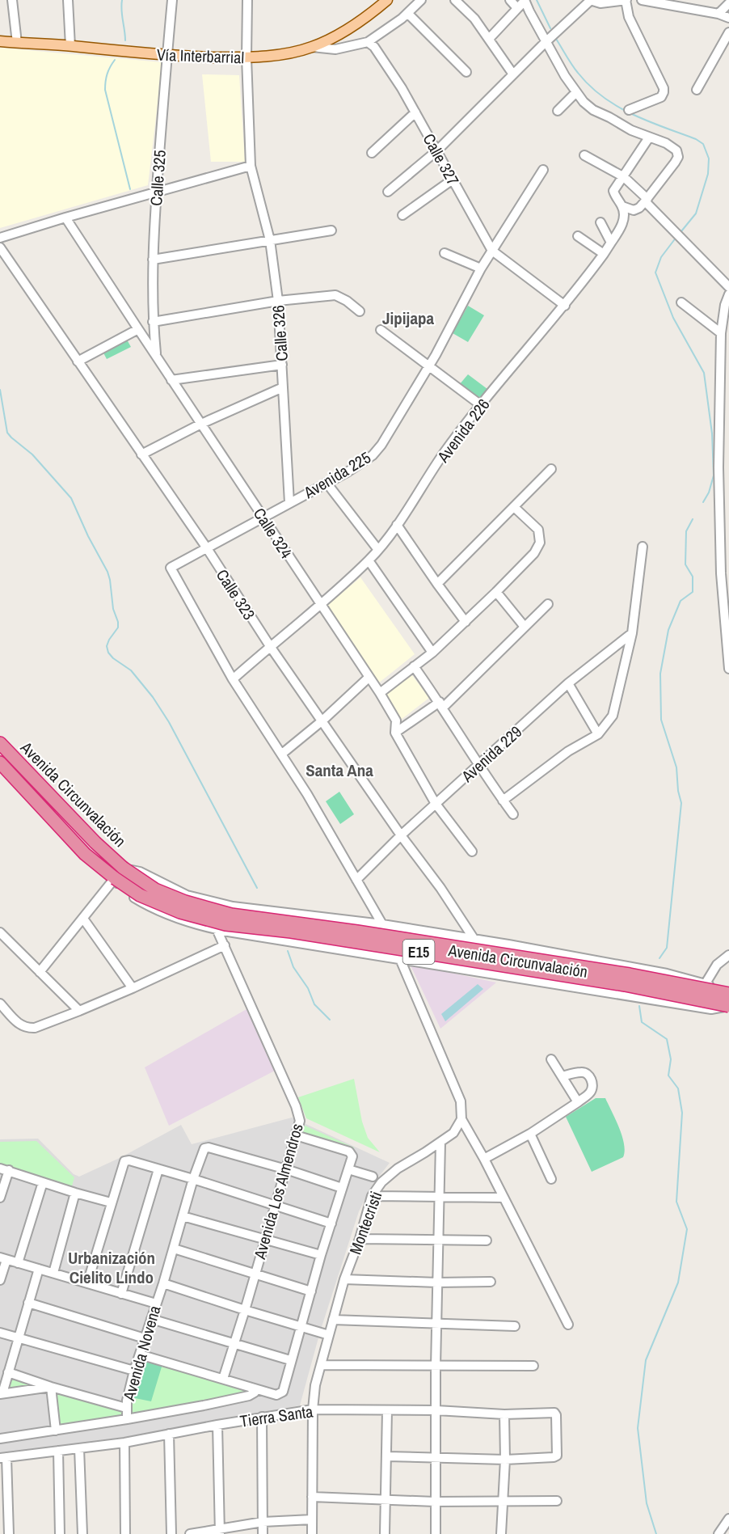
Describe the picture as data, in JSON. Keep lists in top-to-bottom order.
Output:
{
  "streets": {
    "highway": ["Avenida Circunvalación", "E15"],
    "main road": ["Vía Interbarrial"],
    "street": [
      "Calle 327",
      "Calle 325",
      "Calle 326",
      "Avenida 226",
      "Avenida 225",
      "Calle 324",
      "Calle 323",
      "Avenida 229",
      "Avenida Los Almendros",
      "Montecristi",
      "Avenida Novena",
      "Tierra Santa"
    ]
  },
  "crossings": [
    ["Vía Interbarrial", "Calle 325"],
    ["Calle 327", "Avenida 226"],
    ["Calle 327", "Avenida 225"],
    ["Calle 325", "Calle 324"],
    ["Calle 326", "Avenida 225"],
    ["Avenida 226", "Avenida 225"],
    ["Avenida 226", "Calle 324"],
    ["Avenida 226", "Calle 323"],
    ["Avenida 225", "Calle 324"],
    ["Avenida 225", "Calle 323"],
    ["Calle 324", "Avenida 229"],
    ["Calle 323", "Avenida 229"],
    ["Calle 323", "Avenida Circunvalación"],
    ["Avenida Circunvalación", "Avenida Los Almendros"],
    ["Avenida Los Almendros", "Avenida Novena"],
    ["Montecristi", "Tierra Santa"]
  ],
  "districts": ["Jipijapa", "Santa Ana", "Urbanización Cielito Lindo"]
}
